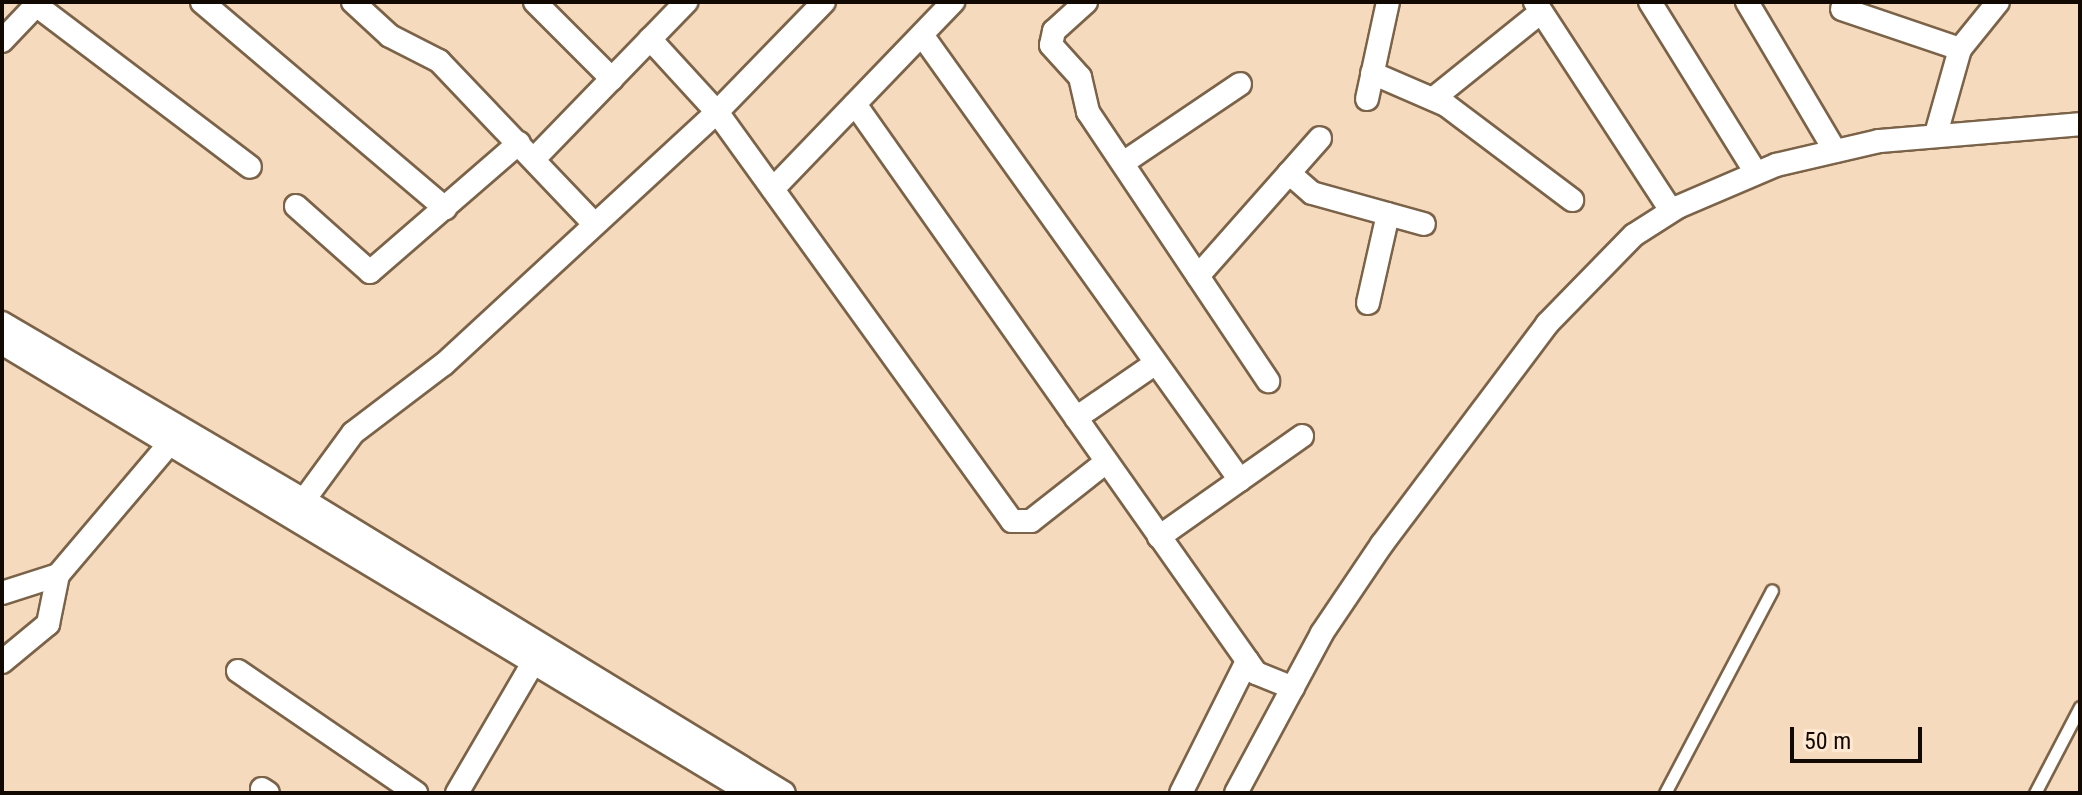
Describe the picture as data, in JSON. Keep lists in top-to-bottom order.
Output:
{
  "scale_bar": "50 m"
}
